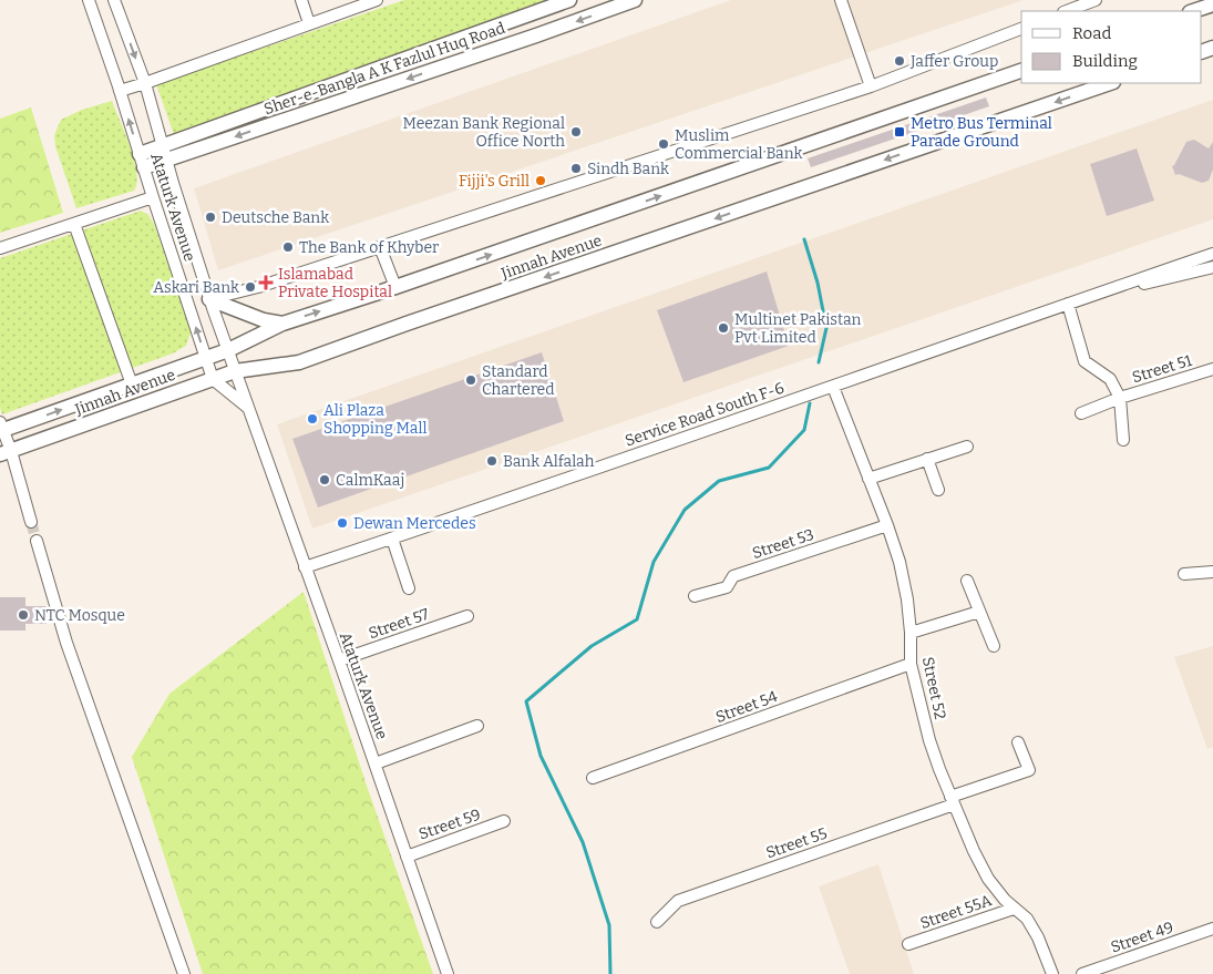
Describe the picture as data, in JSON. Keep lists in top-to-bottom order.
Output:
{
  "streets": {
    "main road": ["Sher-e-Bangla A K Fazlul Huq Road", "Jinnah Avenue"],
    "street": [
      "Ataturk Avenue",
      "Street 51",
      "Service Road South F-6",
      "Street 53",
      "Street 57",
      "Street 52",
      "Street 54",
      "Street 59",
      "Street 55",
      "Street 55A",
      "Street 49"
    ]
  },
  "crossings": [
    ["Sher-e-Bangla A K Fazlul Huq Road", "Ataturk Avenue"],
    ["Ataturk Avenue", "Jinnah Avenue"],
    ["Ataturk Avenue", "Service Road South F-6"],
    ["Ataturk Avenue", "Street 57"],
    ["Ataturk Avenue", "Street 59"],
    ["Service Road South F-6", "Street 52"],
    ["Street 53", "Street 52"],
    ["Street 52", "Street 54"],
    ["Street 52", "Street 55"],
    ["Street 52", "Street 55A"]
  ],
  "places": {
    "other": [
      "Jaffer Group",
      "Meezan Bank Regional Office North",
      "Muslim Commercial Bank",
      "Sindh Bank",
      "Fijji's Grill",
      "Deutsche Bank",
      "The Bank of Khyber",
      "Askari Bank",
      "Multinet Pakistan Pvt Limited",
      "Standard Chartered",
      "Ali Plaza Shopping Mall",
      "Bank Alfalah",
      "CalmKaaj",
      "Dewan Mercedes",
      "NTC Mosque"
    ],
    "transit": ["Metro Bus Terminal Parade Ground"],
    "health": ["Islamabad Private Hospital"]
  },
  "legend": ["Road", "Building"]
}
